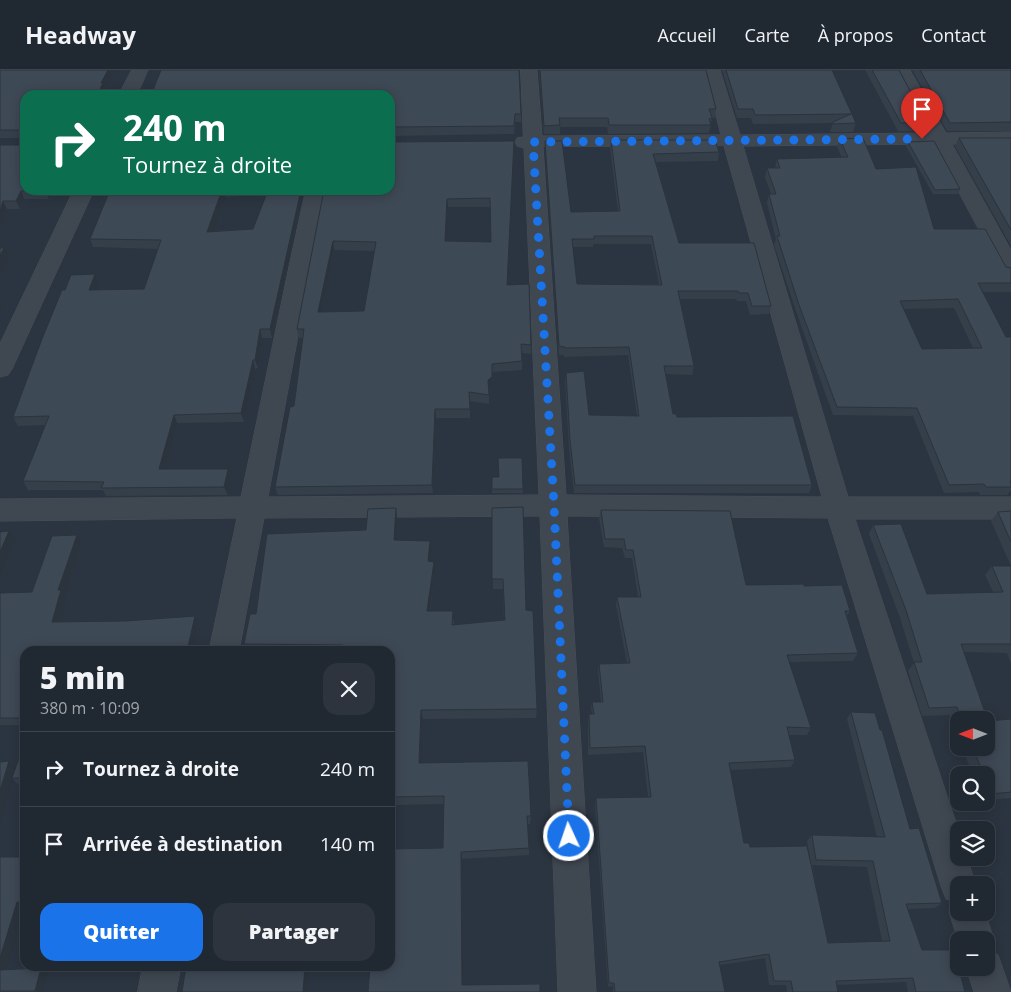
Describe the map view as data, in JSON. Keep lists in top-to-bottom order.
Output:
{
  "north": "left",
  "page": {
    "header": "Headway",
    "nav": [
      "Accueil",
      "Carte",
      "À propos",
      "Contact"
    ],
    "turn": ["240 m", "Tournez à droite"],
    "heading": ["5 min", "380 m · 10:09"],
    "map_buttons": ["+", "−"],
    "list": [
      {
        "name": "Tournez à droite",
        "value": "240 m"
      },
      {
        "name": "Arrivée à destination",
        "value": "140 m"
      }
    ],
    "buttons": ["Quitter", "Partager"]
  }
}
